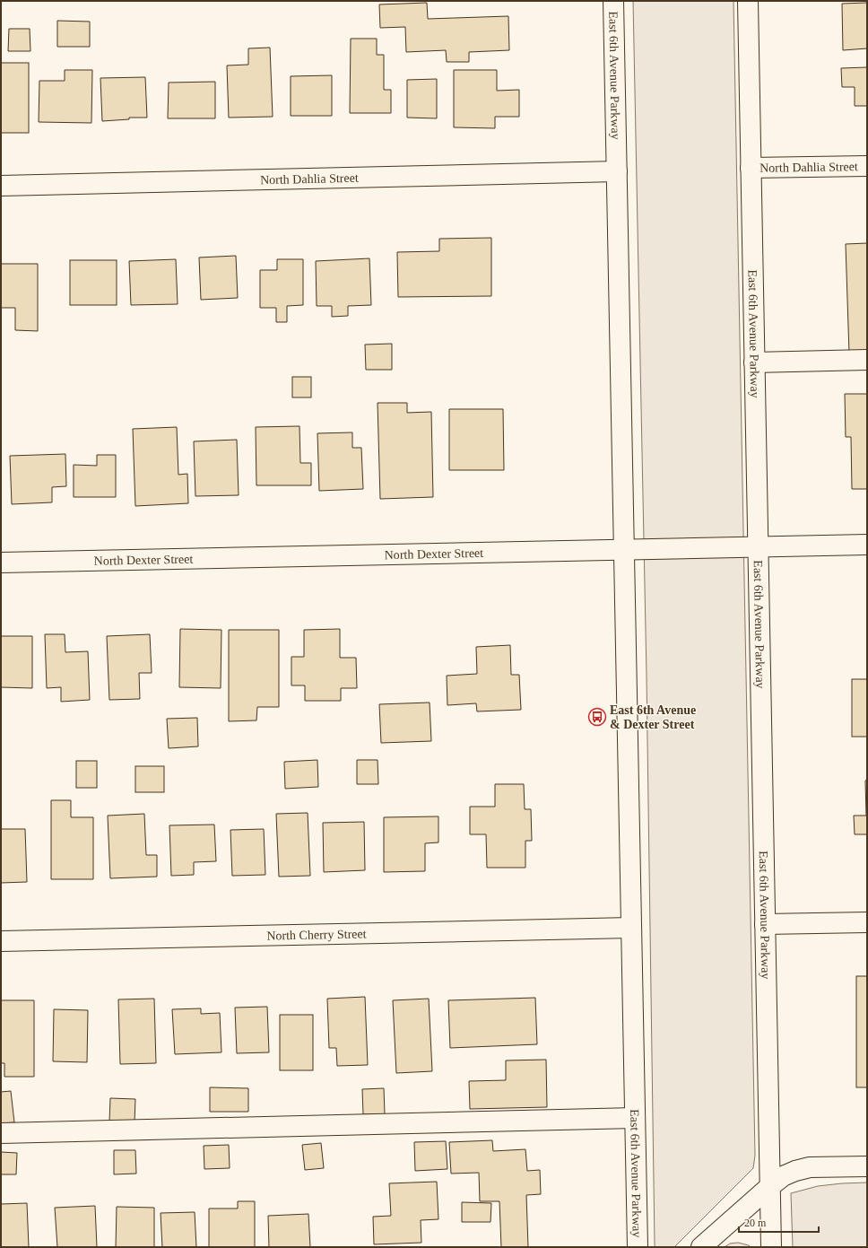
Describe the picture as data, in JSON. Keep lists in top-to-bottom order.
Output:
{
  "streets": {
    "street": [
      "East 6th Avenue Parkway",
      "North Dahlia Street",
      "North Dexter Street",
      "North Cherry Street"
    ]
  },
  "crossings": [
    ["East 6th Avenue Parkway", "North Dahlia Street"],
    ["East 6th Avenue Parkway", "North Dexter Street"],
    ["East 6th Avenue Parkway", "North Cherry Street"]
  ],
  "places": {
    "bus stop": ["East 6th Avenue & Dexter Street"]
  },
  "scale_bar": "20 m"
}
